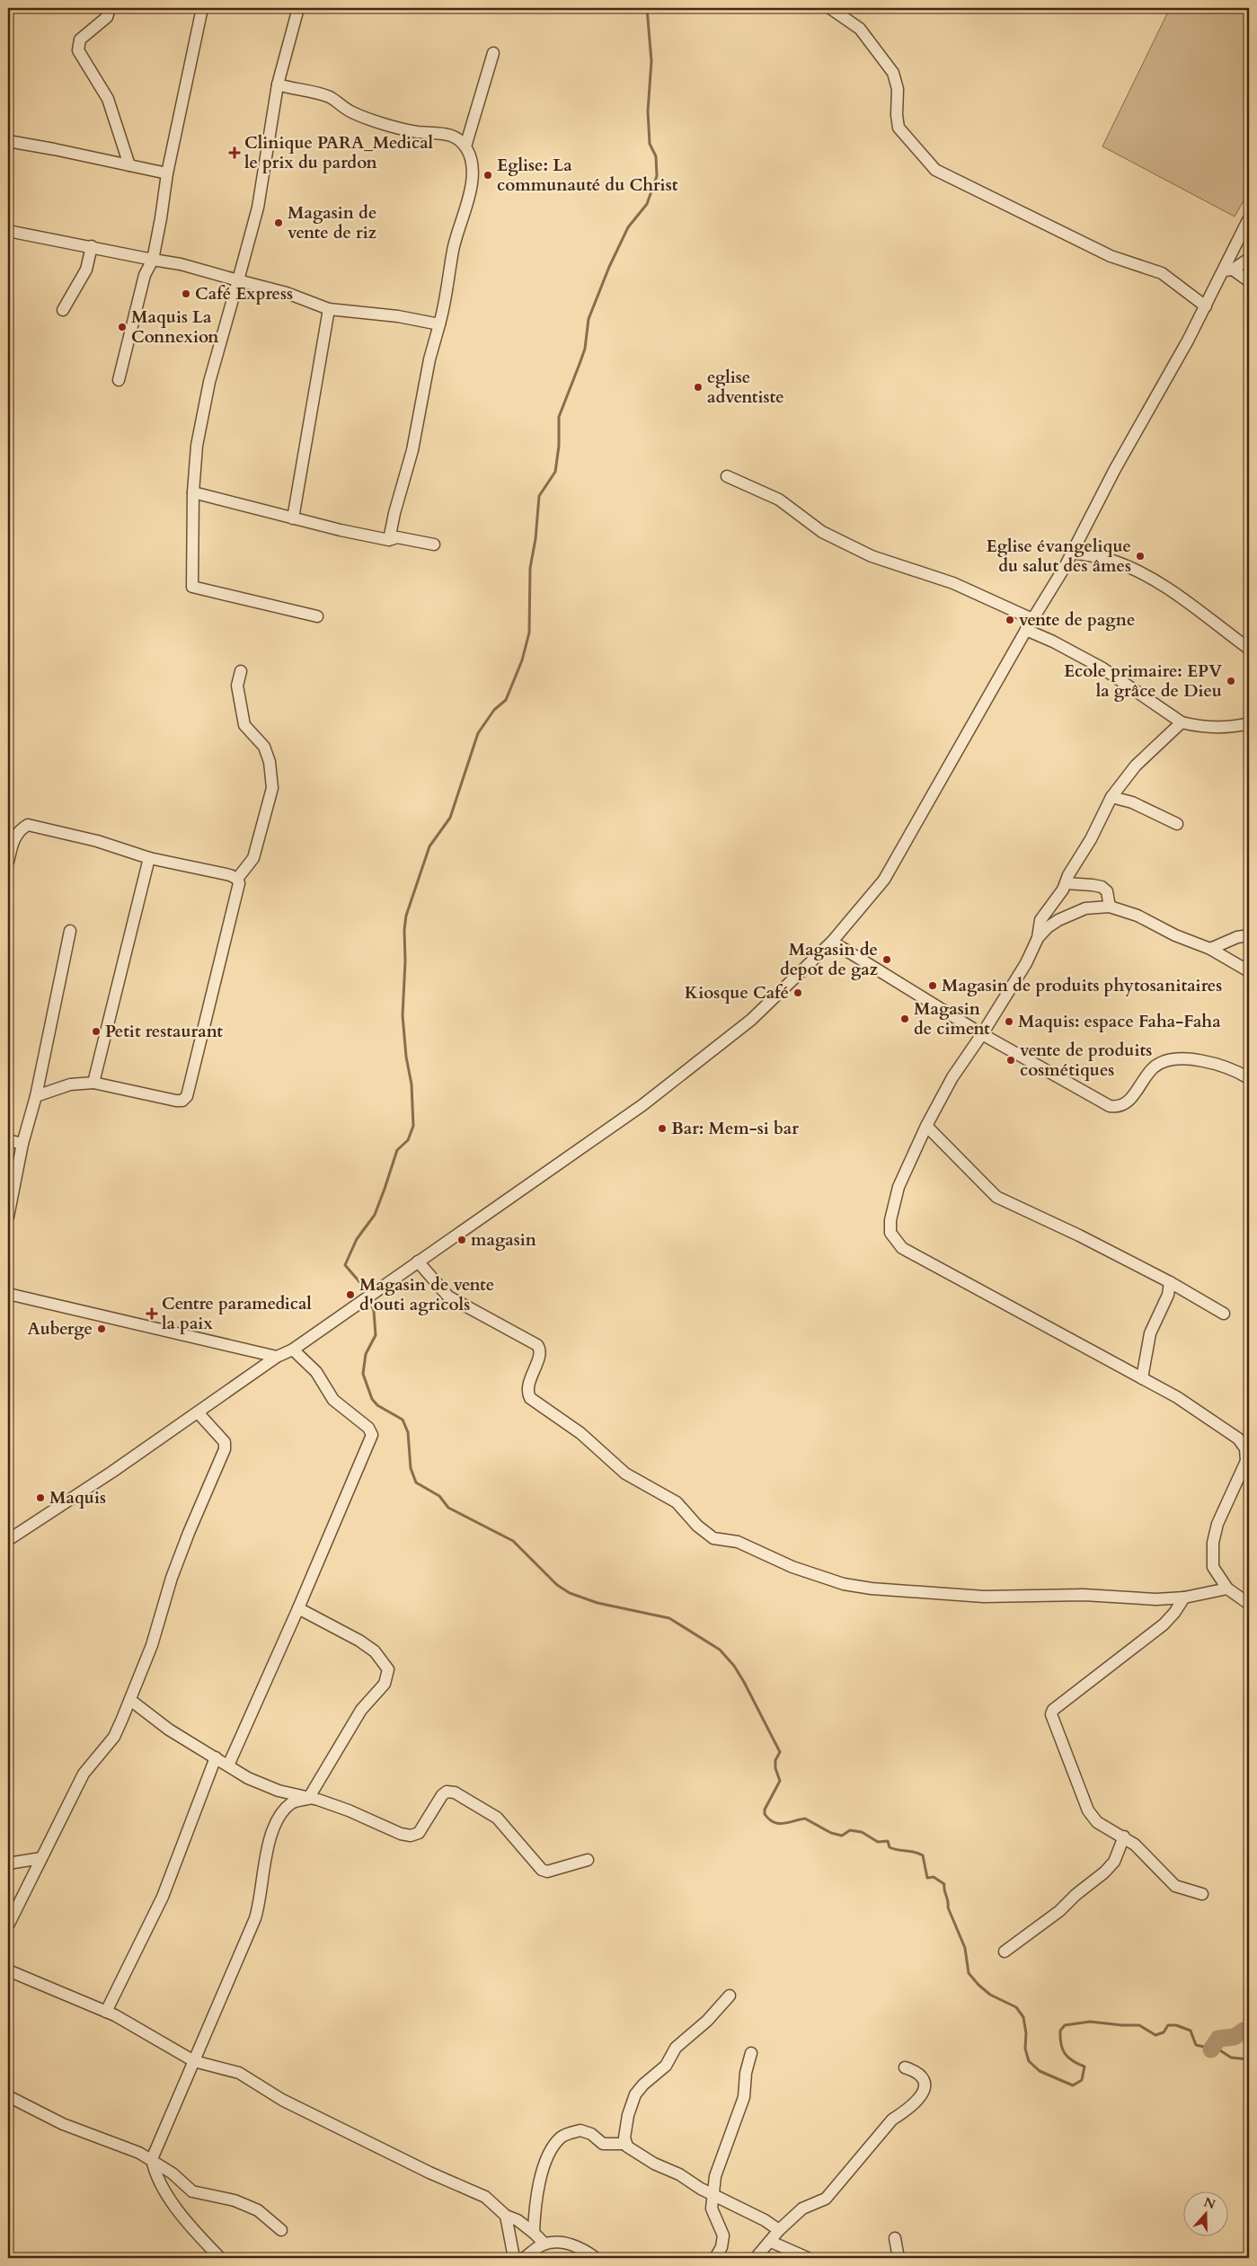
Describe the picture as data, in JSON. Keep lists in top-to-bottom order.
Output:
{
  "places": {
    "health": ["Clinique PARA_Medical le prix du pardon", "Centre paramedical la paix"],
    "other": [
      "Eglise: La communauté du Christ",
      "Magasin de vente de riz",
      "Café Express",
      "Maquis La Connexion",
      "eglise adventiste",
      "Eglise évangelique du salut des âmes",
      "vente de pagne",
      "Ecole primaire: EPV la grâce de Dieu",
      "Magasin de depot de gaz",
      "Magasin de produits phytosanitaires",
      "Kiosque Café",
      "Magasin de ciment",
      "Maquis: espace Faha-Faha",
      "Petit restaurant",
      "vente de produits cosmétiques",
      "Bar: Mem-si bar",
      "magasin",
      "Magasin de vente d'outi agricols",
      "Auberge",
      "Maquis"
    ]
  },
  "north": "top"
}
